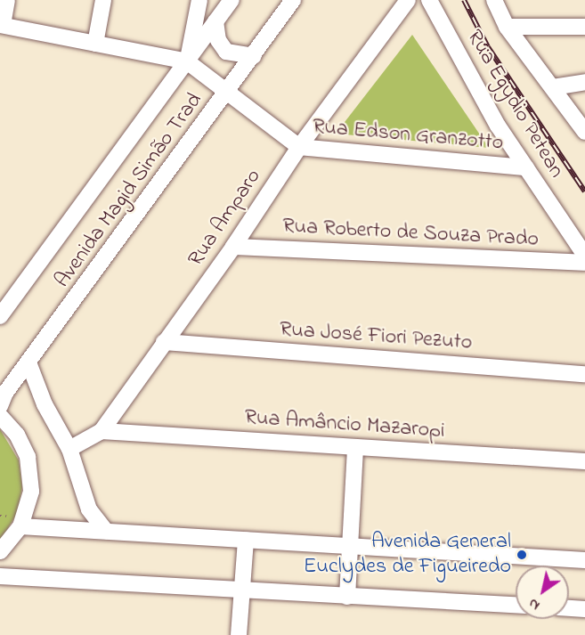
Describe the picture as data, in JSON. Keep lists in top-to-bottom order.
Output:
{
  "streets": {
    "street": [
      "Rua Egydio Petean",
      "Rua Edson Granzotto",
      "Avenida Magid Simão Trad",
      "Rua Amparo",
      "Rua Roberto de Souza Prado",
      "Rua José Fiori Pezuto",
      "Rua Amâncio Mazaropi"
    ]
  },
  "crossings": [
    ["Rua Egydio Petean", "Rua Edson Granzotto"],
    ["Rua Edson Granzotto", "Avenida Magid Simão Trad"],
    ["Rua Edson Granzotto", "Rua Amparo"],
    ["Rua Amparo", "Rua Roberto de Souza Prado"],
    ["Rua Amparo", "Rua José Fiori Pezuto"],
    ["Rua Amparo", "Rua Amâncio Mazaropi"]
  ],
  "places": ["Avenida General Euclydes de Figueiredo"],
  "north": "bottom left"
}
